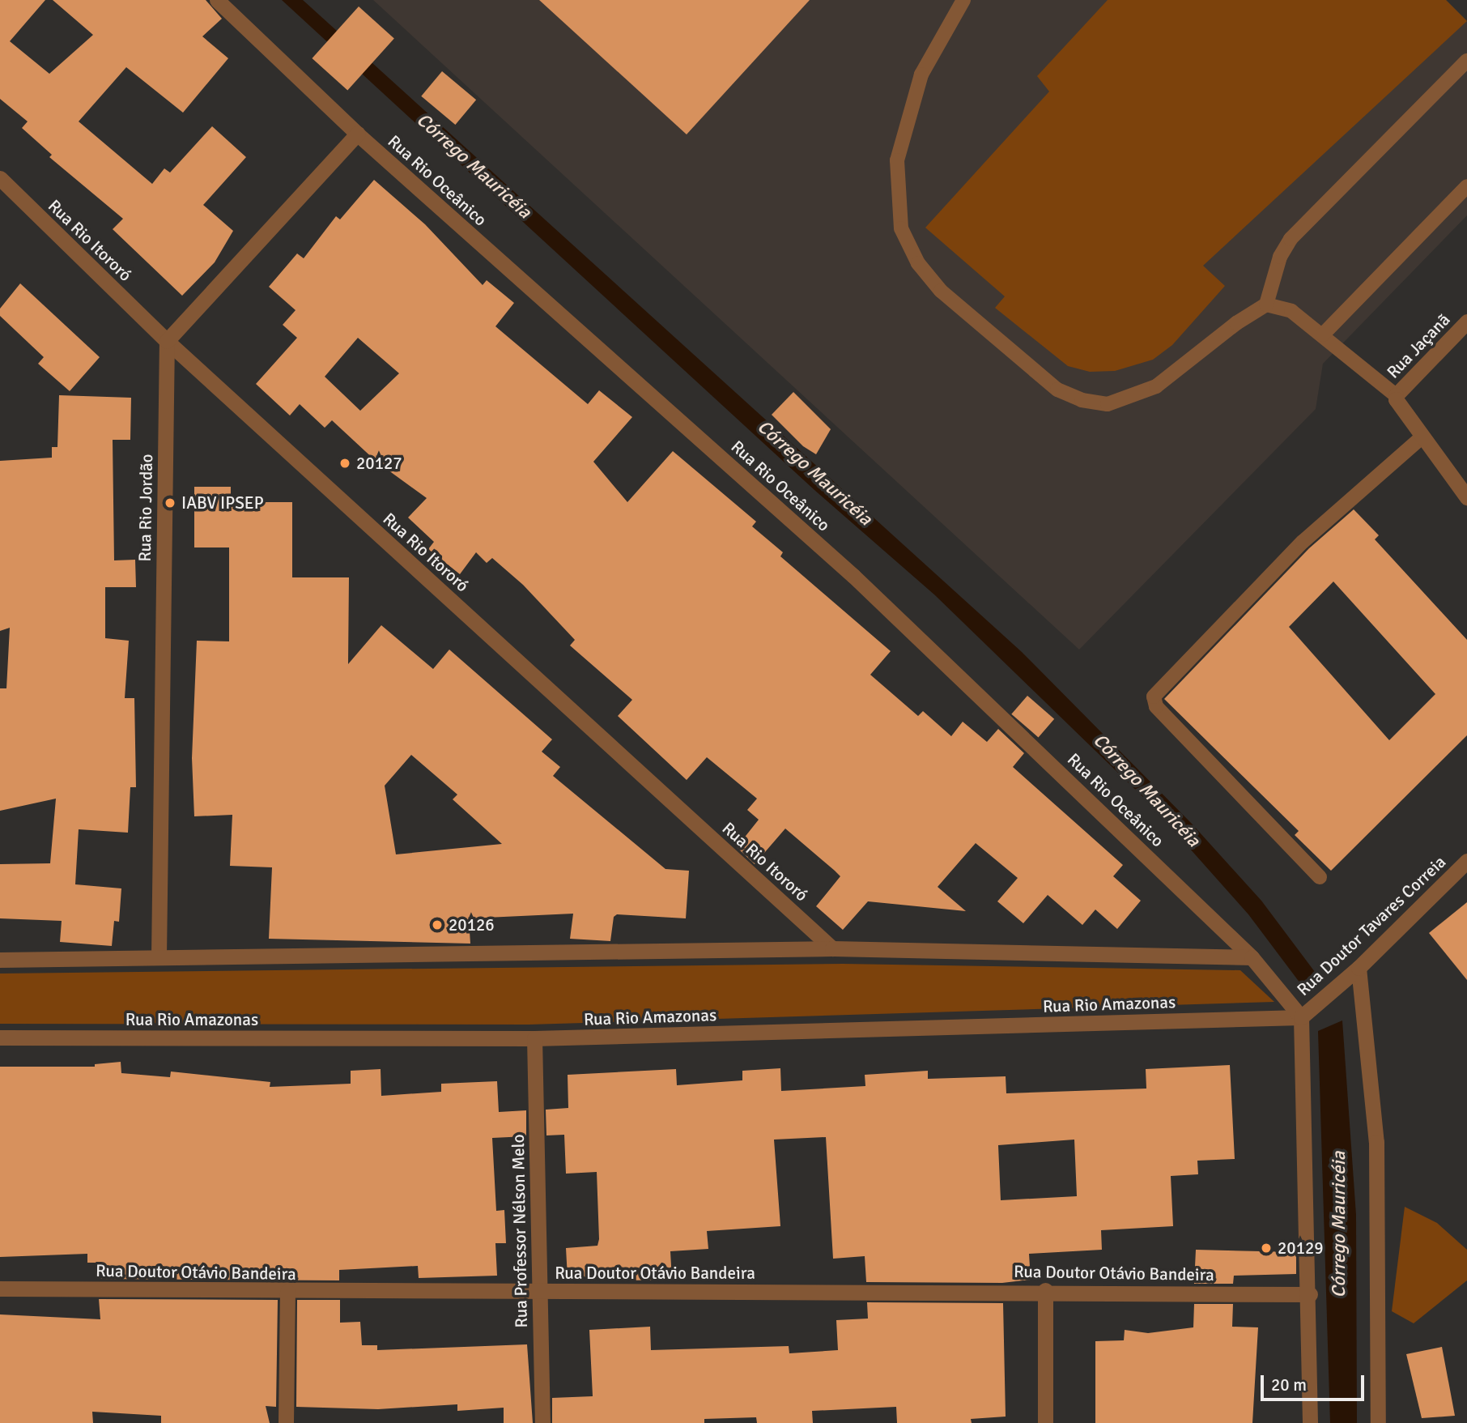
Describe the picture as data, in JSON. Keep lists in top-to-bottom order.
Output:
{
  "streets": {
    "street": [
      "Rua Rio Oceânico",
      "Rua Rio Itororó",
      "Rua Jaçanã",
      "Rua Rio Jordão",
      "Rua Doutor Tavares Correia",
      "Rua Rio Amazonas",
      "Rua Professor Nélson Melo",
      "Rua Doutor Otávio Bandeira"
    ]
  },
  "crossings": [
    ["Rua Rio Oceânico", "Rua Doutor Tavares Correia"],
    ["Rua Rio Oceânico", "Rua Rio Amazonas"],
    ["Rua Rio Itororó", "Rua Rio Jordão"],
    ["Rua Doutor Tavares Correia", "Rua Rio Amazonas"],
    ["Rua Rio Amazonas", "Rua Professor Nélson Melo"],
    ["Rua Professor Nélson Melo", "Rua Doutor Otávio Bandeira"]
  ],
  "water": ["Córrego Mauricéia"],
  "places": [
    "20127",
    "IABV IPSEP",
    "20126",
    "20129"
  ],
  "scale_bar": "20 m"
}
